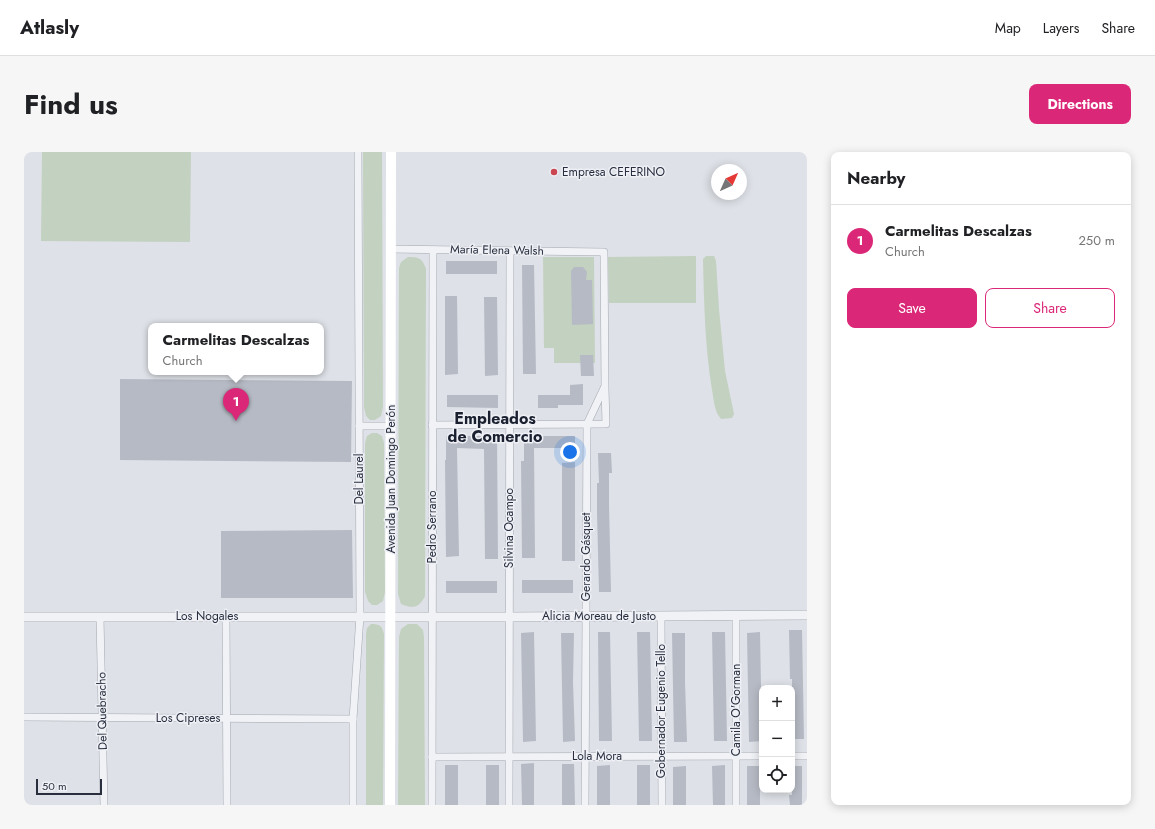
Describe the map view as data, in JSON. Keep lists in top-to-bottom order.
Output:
{
  "streets": {
    "main road": ["Avenida Juan Domingo Perón"],
    "street": [
      "María Elena Walsh",
      "Del Laurel",
      "Pedro Serrano",
      "Silvina Ocampo",
      "Gerardo Gásquet",
      "Los Nogales",
      "Alicia Moreau de Justo",
      "Camila O'Gorman",
      "Del Quebracho",
      "Gobernador Eugenio Tello",
      "Los Cipreses",
      "Lola Mora"
    ]
  },
  "crossings": [
    ["María Elena Walsh", "Avenida Juan Domingo Perón"],
    ["María Elena Walsh", "Pedro Serrano"],
    ["María Elena Walsh", "Silvina Ocampo"],
    ["María Elena Walsh", "Gerardo Gásquet"],
    ["Del Laurel", "Los Nogales"],
    ["Del Laurel", "Los Cipreses"],
    ["Avenida Juan Domingo Perón", "Los Nogales"],
    ["Avenida Juan Domingo Perón", "Alicia Moreau de Justo"],
    ["Pedro Serrano", "Alicia Moreau de Justo"],
    ["Pedro Serrano", "Lola Mora"],
    ["Silvina Ocampo", "Alicia Moreau de Justo"],
    ["Silvina Ocampo", "Lola Mora"],
    ["Gerardo Gásquet", "Alicia Moreau de Justo"],
    ["Gerardo Gásquet", "Lola Mora"],
    ["Los Nogales", "Alicia Moreau de Justo"],
    ["Los Nogales", "Del Quebracho"],
    ["Alicia Moreau de Justo", "Camila O'Gorman"],
    ["Alicia Moreau de Justo", "Gobernador Eugenio Tello"],
    ["Camila O'Gorman", "Lola Mora"],
    ["Del Quebracho", "Los Cipreses"],
    ["Gobernador Eugenio Tello", "Lola Mora"]
  ],
  "districts": ["Empleados de Comercio"],
  "places": ["Empresa CEFERINO"],
  "scale_bar": "50 m",
  "north": "top right",
  "page": {
    "header": "Atlasly",
    "nav": ["Map", "Layers", "Share"],
    "title": "Find us",
    "buttons": [
      "Directions",
      ["Save", "Share"]
    ],
    "heading": "Nearby",
    "list": [
      {
        "mark": "1",
        "name": "Carmelitas Descalzas",
        "note": "Church",
        "value": "250 m"
      }
    ],
    "popup": ["Carmelitas Descalzas", "Church"],
    "pins": "1",
    "map_buttons": ["+", "−"],
    "scale": "50 m"
  }
}
